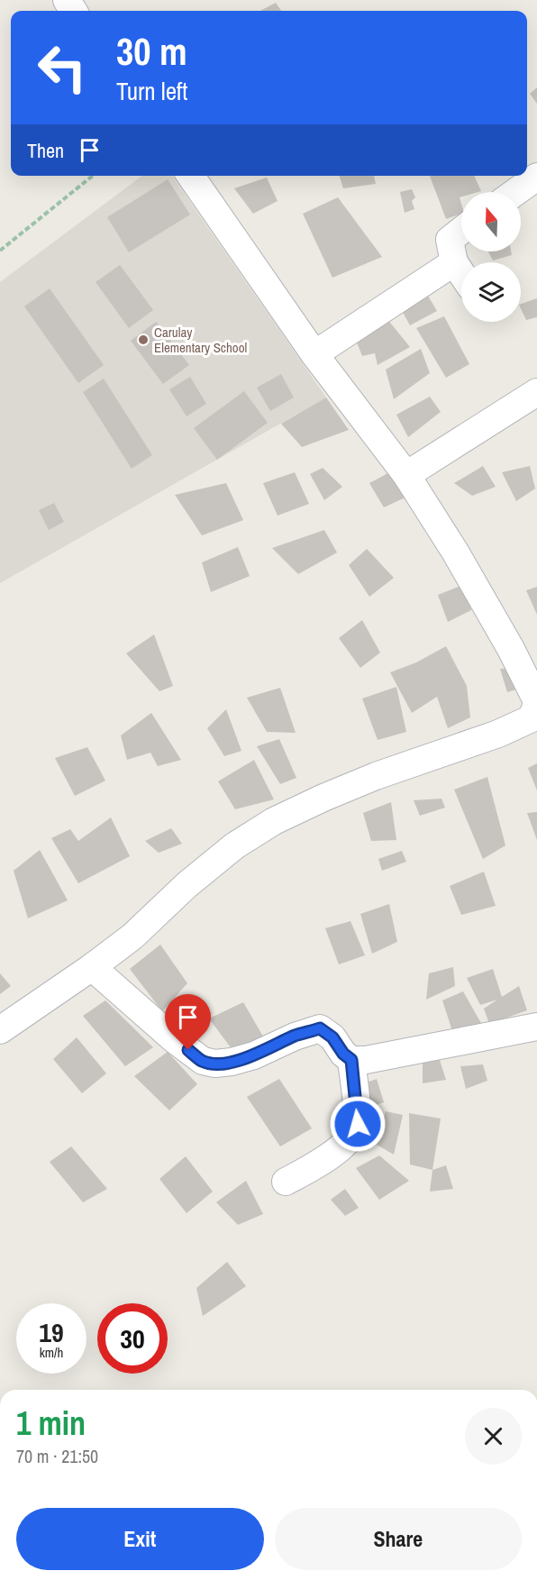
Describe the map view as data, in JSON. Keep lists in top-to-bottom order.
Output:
{
  "places": ["Carulay Elementary School"],
  "north": "top",
  "page": {
    "turn": ["30 m", "Turn left"],
    "then": "Then",
    "speed": "19 km/h",
    "limit": "30",
    "heading": ["1 min", "70 m · 21:50"],
    "buttons": ["Exit", "Share"]
  }
}
